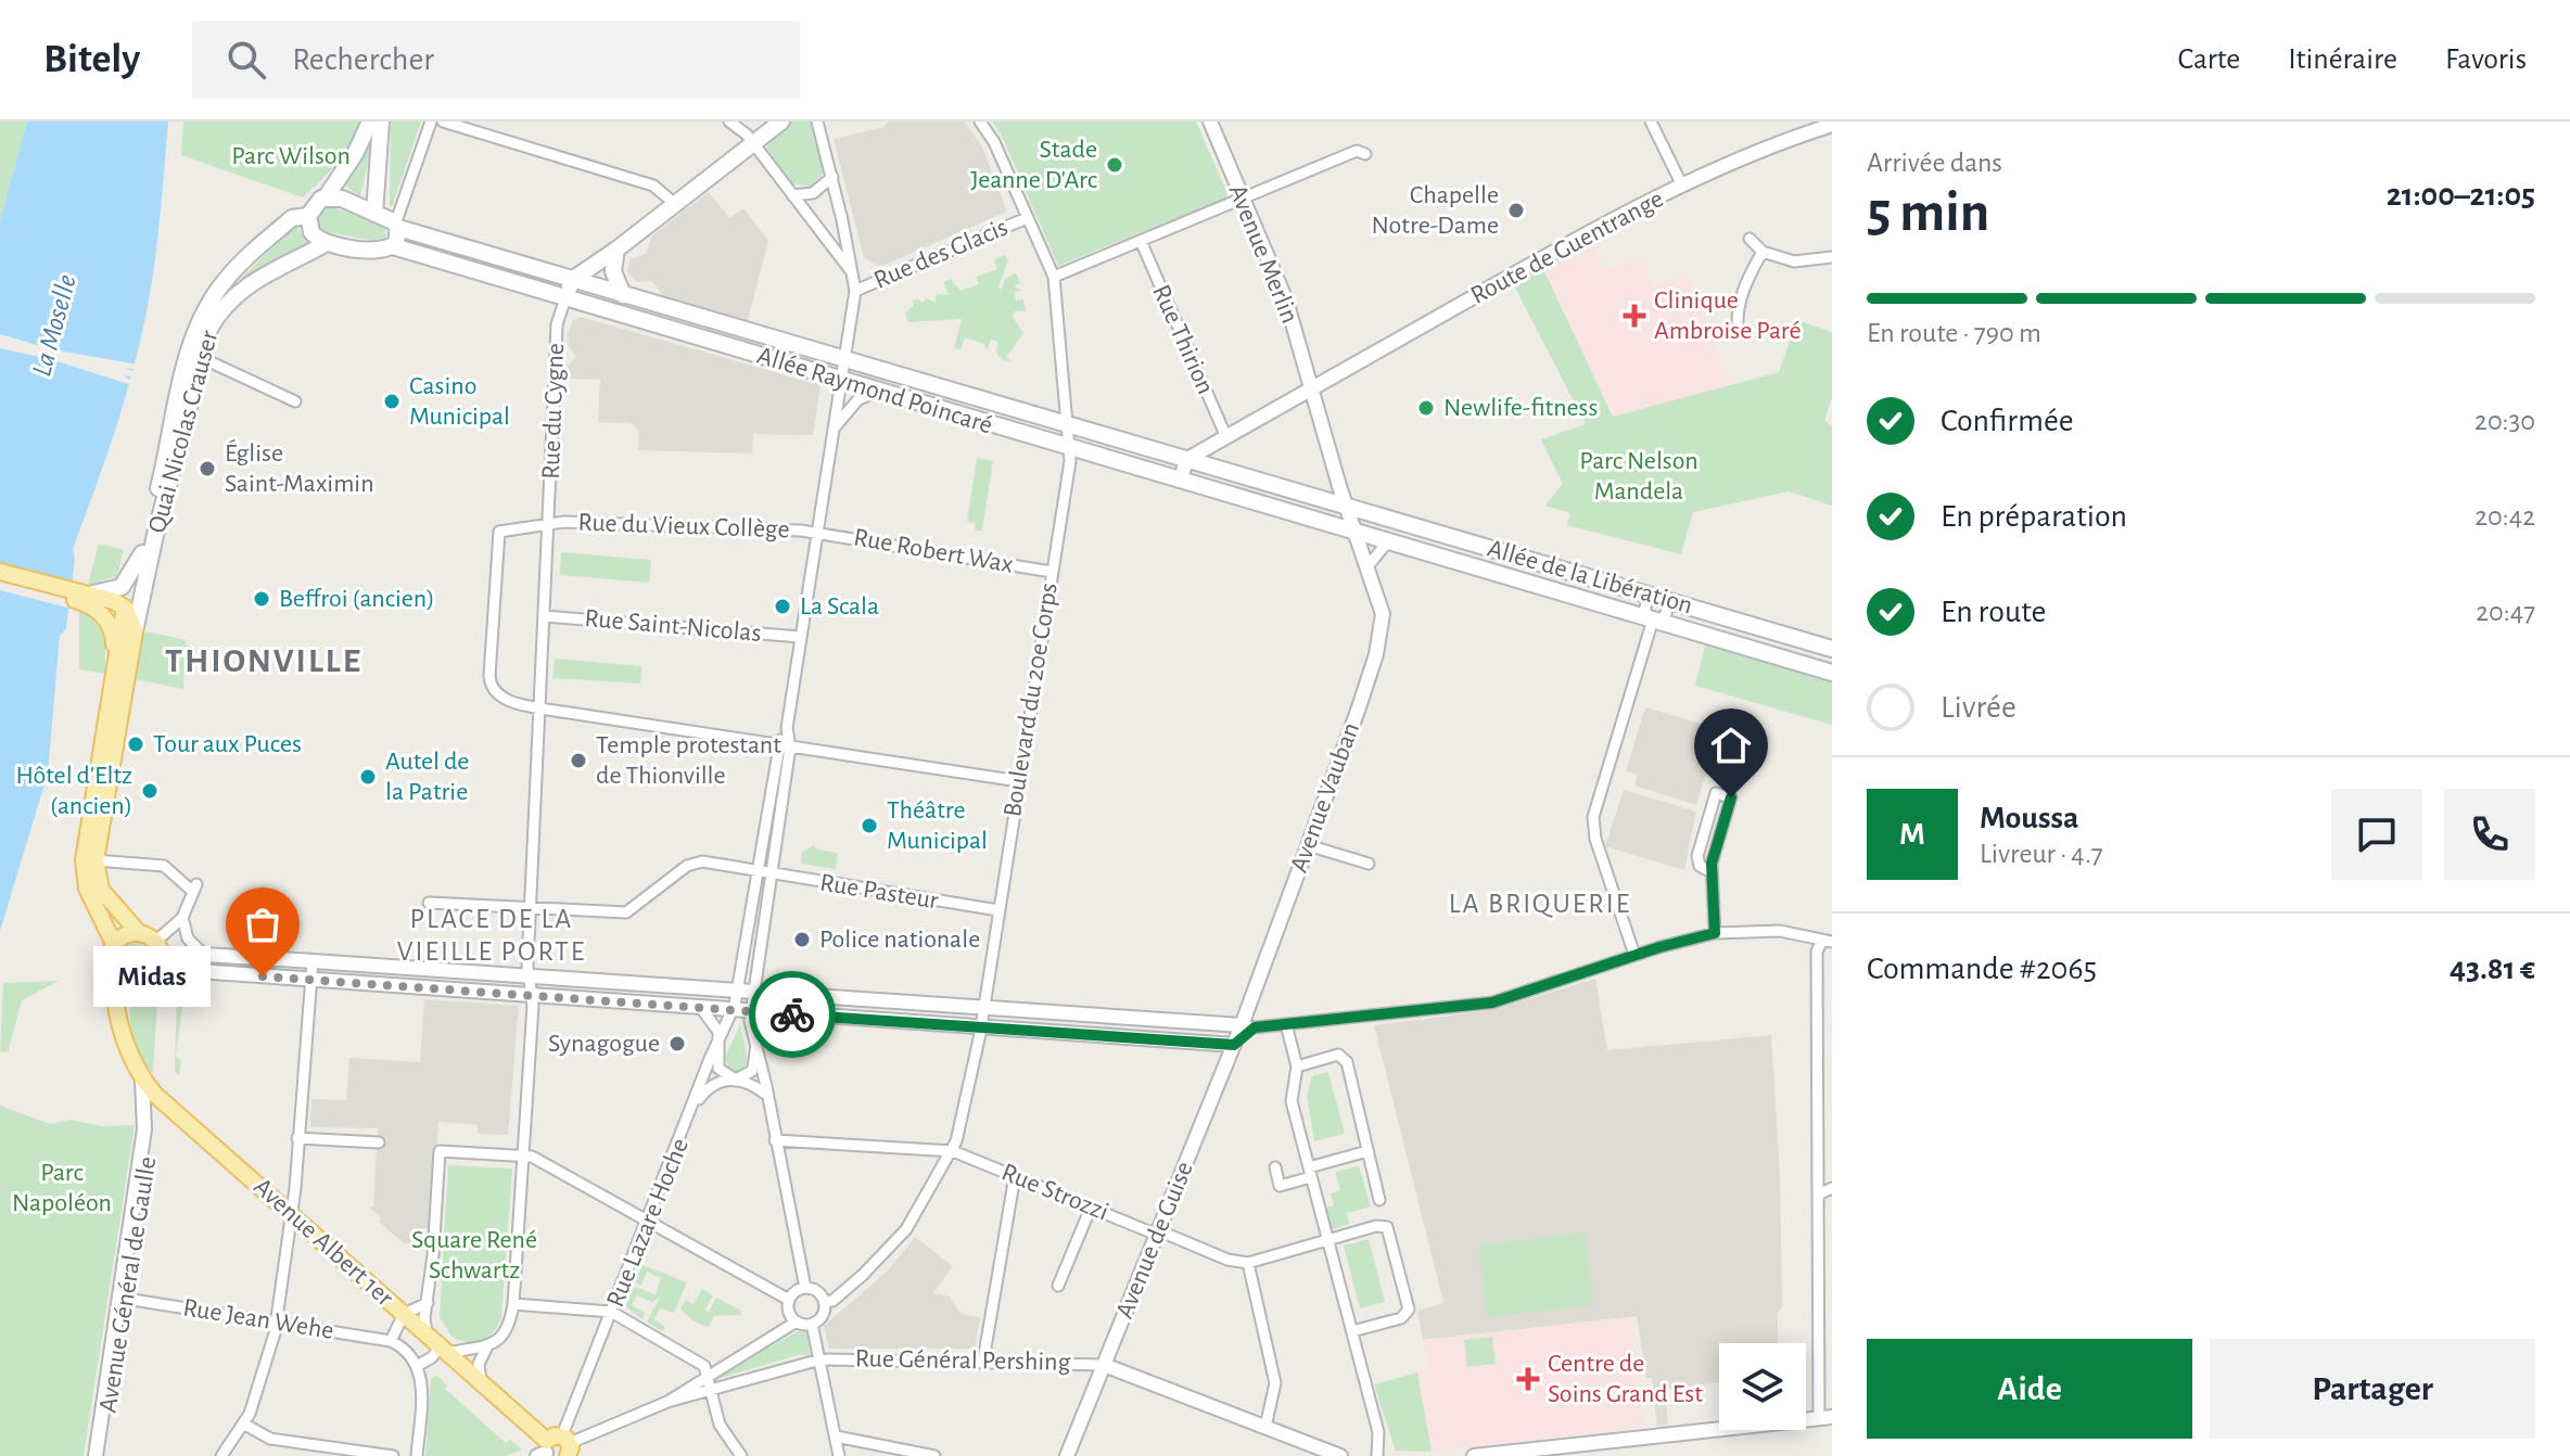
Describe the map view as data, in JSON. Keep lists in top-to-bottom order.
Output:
{
  "streets": {
    "main road": [
      "Allée Raymond Poincaré",
      "Quai Nicolas Crauser",
      "Allée de la Libération",
      "Avenue Albert 1er"
    ],
    "street": [
      "Route de Guentrange",
      "Rue des Glacis",
      "Avenue Merlin",
      "Rue Thirion",
      "Rue du Cygne",
      "Rue du Vieux Collège",
      "Rue Robert Wax",
      "Rue Saint-Nicolas",
      "Boulevard du 20e Corps",
      "Avenue Vauban",
      "Rue Pasteur",
      "Rue Strozzi",
      "Rue Lazare Hoche",
      "Avenue de Guise",
      "Avenue Général de Gaulle",
      "Rue Jean Wehe",
      "Rue Général Pershing"
    ]
  },
  "crossings": [
    ["Route de Guentrange", "Avenue Merlin"],
    ["Route de Guentrange", "Rue Thirion"],
    ["Route de Guentrange", "Allée Raymond Poincaré"],
    ["Route de Guentrange", "Avenue Vauban"],
    ["Rue des Glacis", "Boulevard du 20e Corps"],
    ["Avenue Merlin", "Avenue Vauban"],
    ["Allée Raymond Poincaré", "Rue du Cygne"],
    ["Allée Raymond Poincaré", "Quai Nicolas Crauser"],
    ["Allée Raymond Poincaré", "Allée de la Libération"],
    ["Allée Raymond Poincaré", "Boulevard du 20e Corps"],
    ["Allée Raymond Poincaré", "Avenue Vauban"],
    ["Rue du Cygne", "Rue du Vieux Collège"],
    ["Rue du Cygne", "Rue Saint-Nicolas"],
    ["Rue du Cygne", "Rue Pasteur"],
    ["Rue du Vieux Collège", "Rue Robert Wax"],
    ["Rue Robert Wax", "Boulevard du 20e Corps"],
    ["Allée de la Libération", "Avenue Vauban"],
    ["Boulevard du 20e Corps", "Rue Pasteur"],
    ["Boulevard du 20e Corps", "Rue Strozzi"],
    ["Avenue Vauban", "Avenue de Guise"],
    ["Rue Strozzi", "Avenue de Guise"],
    ["Rue Lazare Hoche", "Avenue Albert 1er"],
    ["Avenue de Guise", "Rue Général Pershing"],
    ["Avenue Albert 1er", "Avenue Général de Gaulle"],
    ["Avenue Général de Gaulle", "Rue Jean Wehe"]
  ],
  "districts": ["THIONVILLE", "LA BRIQUERIE", "PLACE DE LA VIEILLE PORTE"],
  "water": ["La Moselle"],
  "parks": [
    "Parc Wilson",
    "Parc Nelson Mandela",
    "Parc Napoléon",
    "Square René Schwartz"
  ],
  "places": {
    "other": [
      "Stade Jeanne D'Arc",
      "Chapelle Notre-Dame",
      "Casino Municipal",
      "Newlife-fitness",
      "Église Saint-Maximin",
      "Beffroi (ancien)",
      "La Scala",
      "Tour aux Puces",
      "Temple protestant de Thionville",
      "Autel de la Patrie",
      "Hôtel d'Eltz (ancien)",
      "Théâtre Municipal",
      "Police nationale",
      "Midas",
      "Synagogue"
    ],
    "health": ["Clinique Ambroise Paré", "Centre de Soins Grand Est"]
  },
  "page": {
    "header": "Bitely",
    "search": "Rechercher",
    "nav": ["Carte", "Itinéraire", "Favoris"],
    "heading": ["5 min", "Arrivée dans", "21:00–21:05"],
    "panel": [
      "Moussa",
      "Livreur · 4.7",
      "Commande #2065",
      "43.81 €"
    ],
    "bar": "En route · 790 m",
    "list": [
      ["Confirmée", "20:30"],
      ["En préparation", "20:42"],
      ["En route", "20:47"],
      "Livrée"
    ],
    "round": "M",
    "bubble": "Midas",
    "buttons": ["Aide", "Partager"]
  }
}
